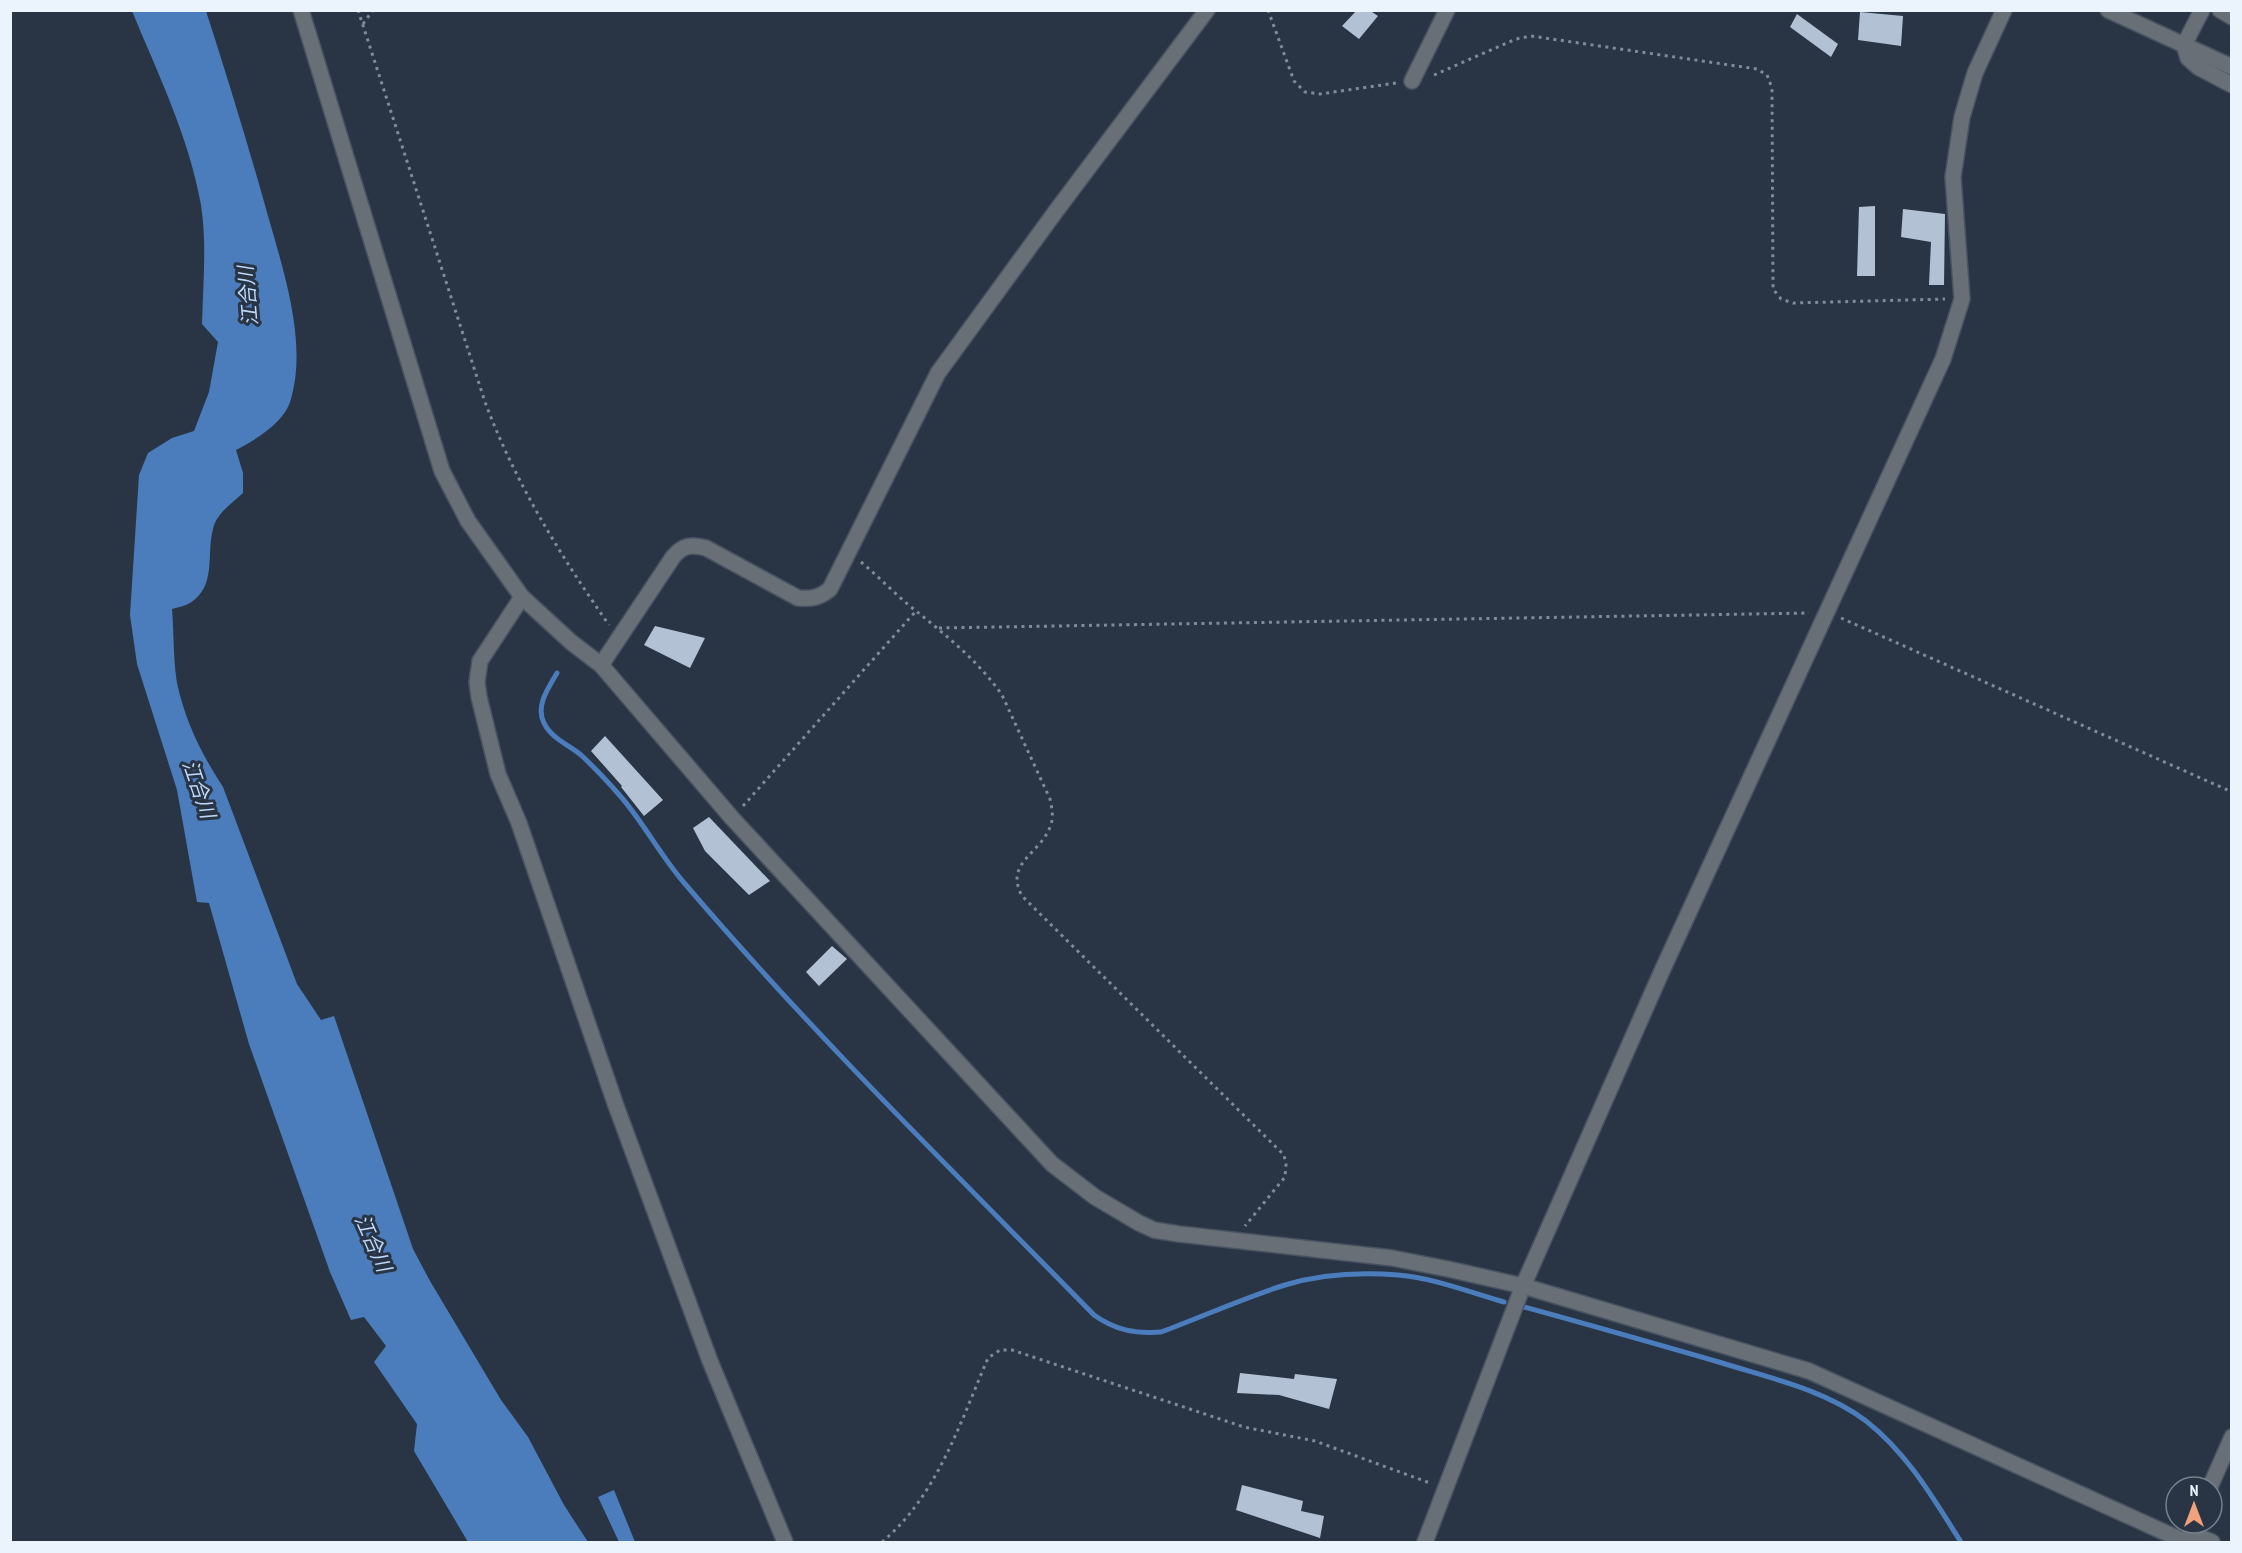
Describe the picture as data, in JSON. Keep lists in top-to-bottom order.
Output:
{
  "water": ["江合川"],
  "north": "top"
}
